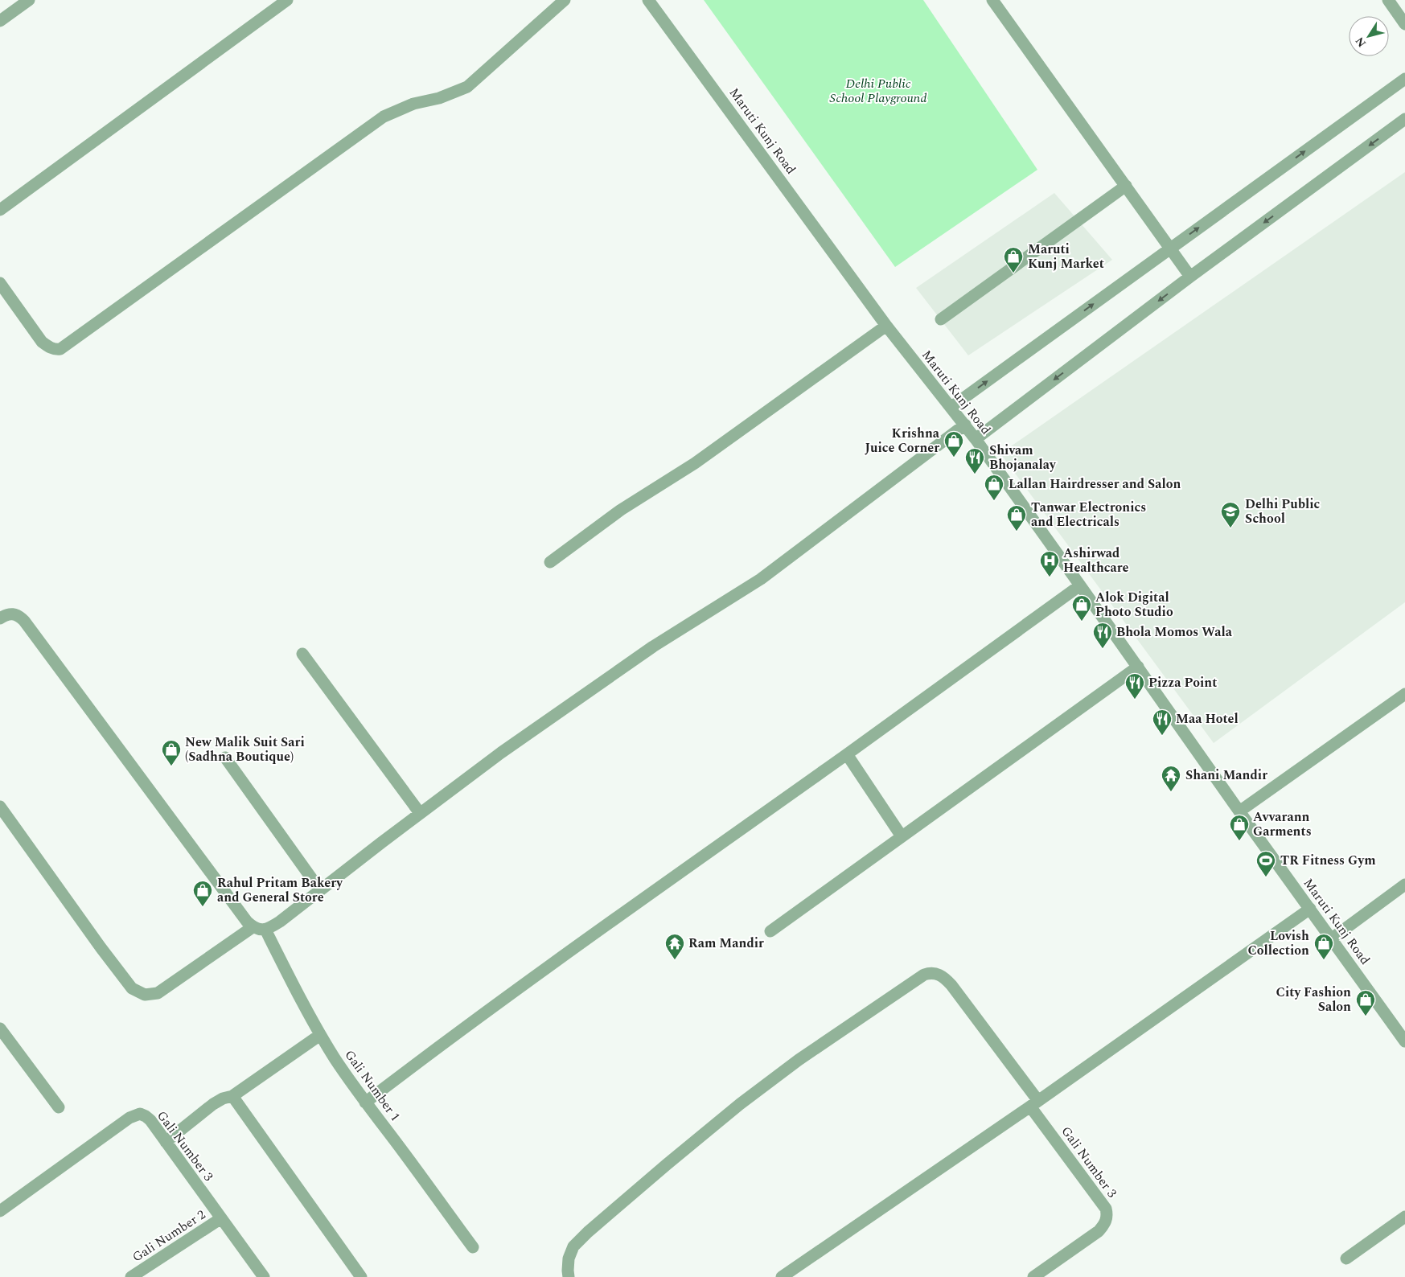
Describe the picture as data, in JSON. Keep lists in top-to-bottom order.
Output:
{
  "streets": {
    "street": [
      "Maruti Kunj Road",
      "Gali Number 1",
      "Gali Number 3",
      "Gali Number 2"
    ]
  },
  "crossings": [
    ["Gali Number 3", "Gali Number 2"]
  ],
  "parks": ["Delhi Public School Playground"],
  "places": {
    "shop": [
      "Maruti Kunj Market",
      "Krishna Juice Corner",
      "Lallan Hairdresser and Salon",
      "Tanwar Electronics and Electricals",
      "Alok Digital Photo Studio",
      "New Malik Suit Sari (Sadhna Boutique)",
      "Avvarann Garments",
      "Rahul Pritam Bakery and General Store",
      "Lovish Collection",
      "City Fashion Salon"
    ],
    "restaurant": [
      "Shivam Bhojanalay",
      "Bhola Momos Wala",
      "Pizza Point",
      "Maa Hotel"
    ],
    "school or university": ["Delhi Public School"],
    "hospital": ["Ashirwad Healthcare"],
    "temple": ["Shani Mandir", "Ram Mandir"],
    "sports": ["TR Fitness Gym"]
  },
  "north": "bottom left"
}
